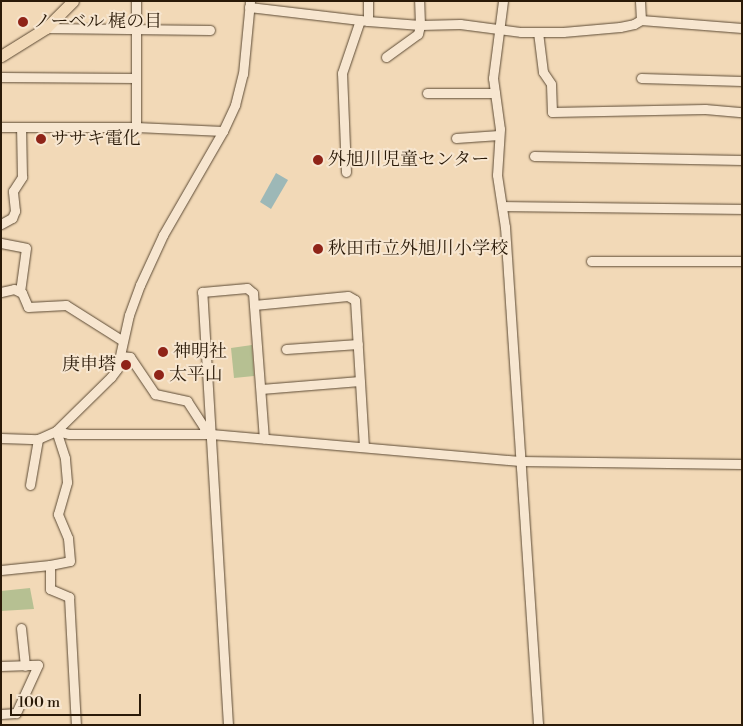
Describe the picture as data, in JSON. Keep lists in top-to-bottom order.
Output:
{
  "places": [
    "ノーベル 梶の目",
    "ササキ電化",
    "外旭川児童センター",
    "秋田市立外旭川小学校",
    "神明社",
    "庚申塔",
    "太平山"
  ],
  "scale_bar": "100 m"
}
